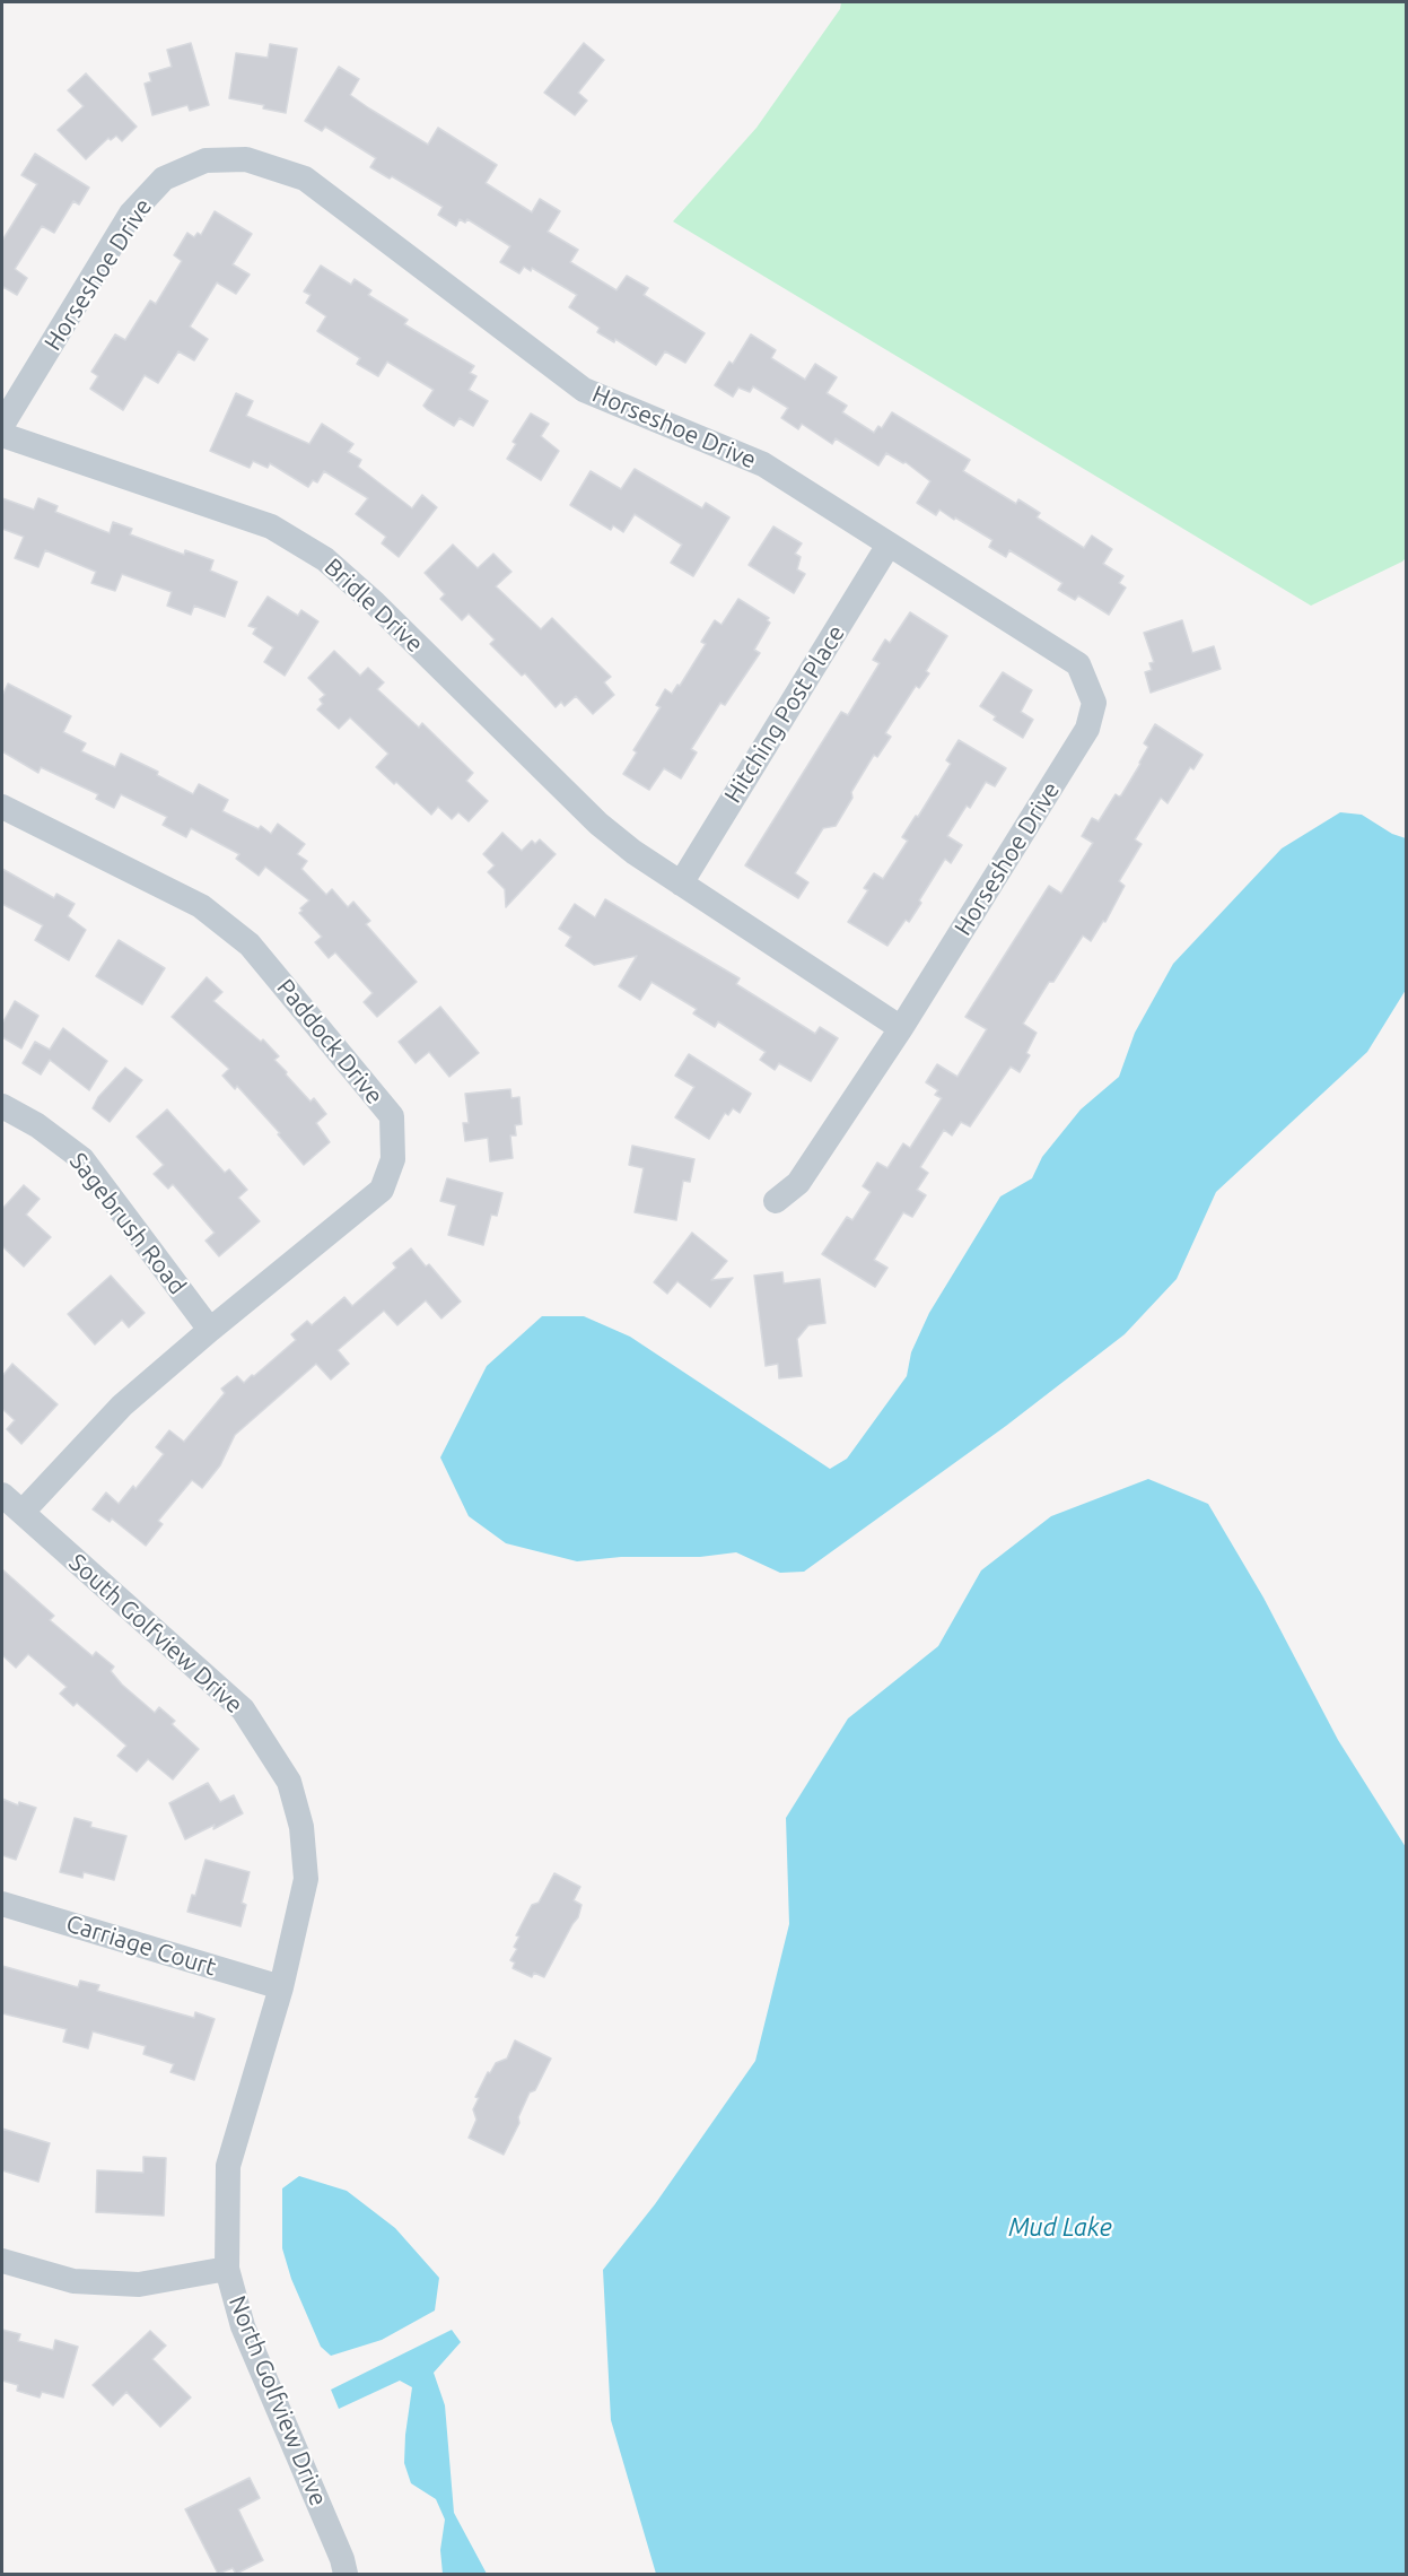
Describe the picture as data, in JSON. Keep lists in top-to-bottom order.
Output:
{
  "streets": {
    "street": [
      "Horseshoe Drive",
      "Bridle Drive",
      "Hitching Post Place",
      "Paddock Drive",
      "Sagebrush Road",
      "South Golfview Drive",
      "Carriage Court",
      "North Golfview Drive"
    ]
  },
  "crossings": [
    ["Horseshoe Drive", "Hitching Post Place"],
    ["Bridle Drive", "Hitching Post Place"],
    ["Paddock Drive", "Sagebrush Road"],
    ["Paddock Drive", "South Golfview Drive"],
    ["South Golfview Drive", "Carriage Court"],
    ["South Golfview Drive", "North Golfview Drive"],
    ["Carriage Court", "North Golfview Drive"]
  ],
  "water": ["Mud Lake"]
}
